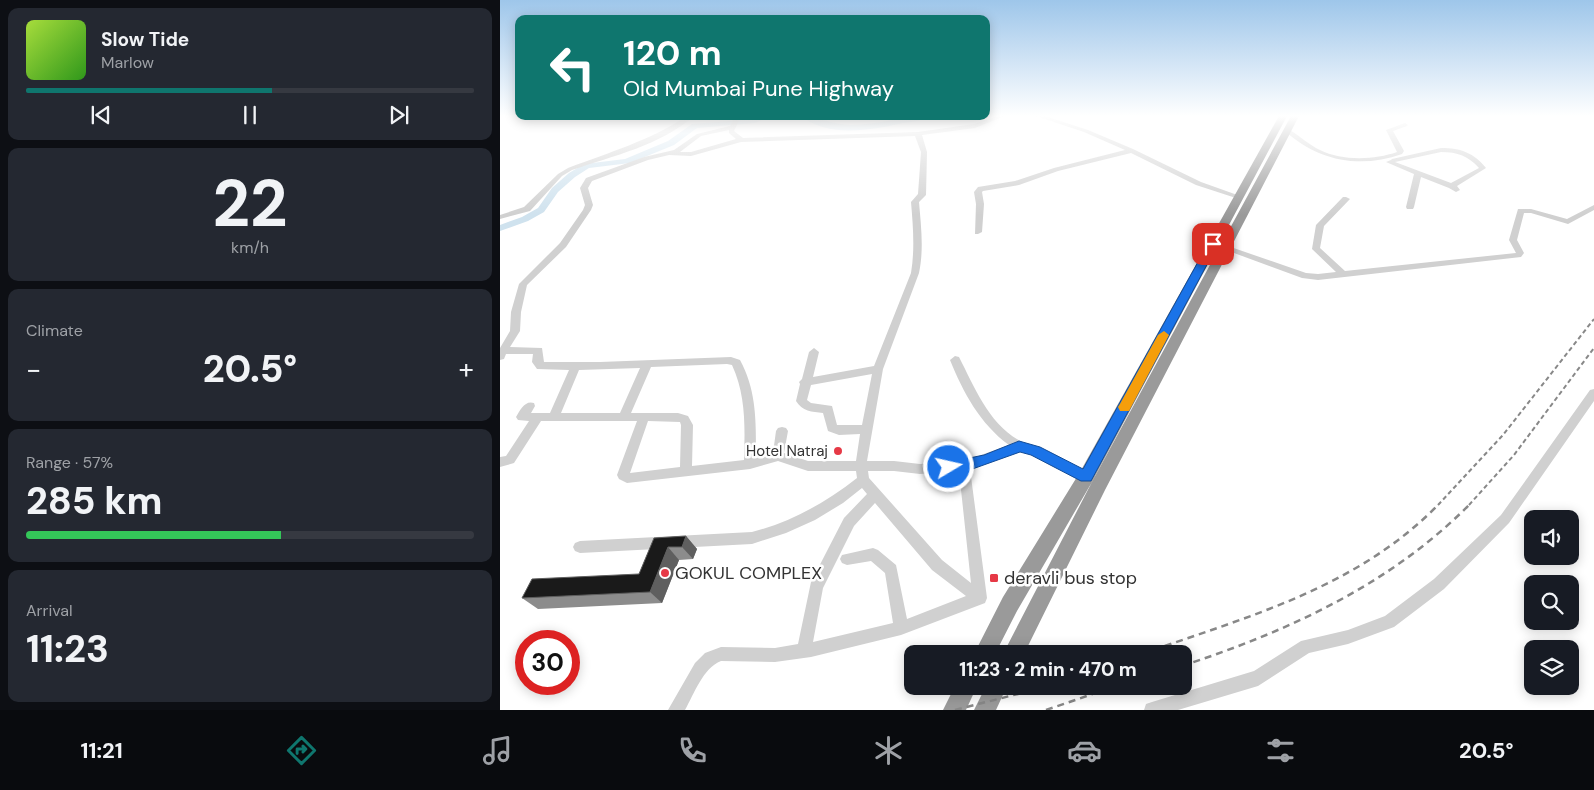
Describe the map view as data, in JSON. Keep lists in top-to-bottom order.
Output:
{
  "places": {
    "other": ["Hotel Natraj", "GOKUL COMPLEX"],
    "transit": ["deravli bus stop"]
  },
  "page": {
    "turn": ["120 m", "Old Mumbai Pune Highway"],
    "song": ["Slow Tide", "Marlow"],
    "tile": [
      ["22", "km/h"],
      "Climate",
      ["Range · 57%", "285 km"],
      ["Arrival", "11:23"]
    ],
    "heat": ["−", "20.5°", "+"],
    "limit": "30",
    "trip": "11:23 · 2 min · 470 m",
    "tabs": ["11:21", "20.5°"]
  }
}
